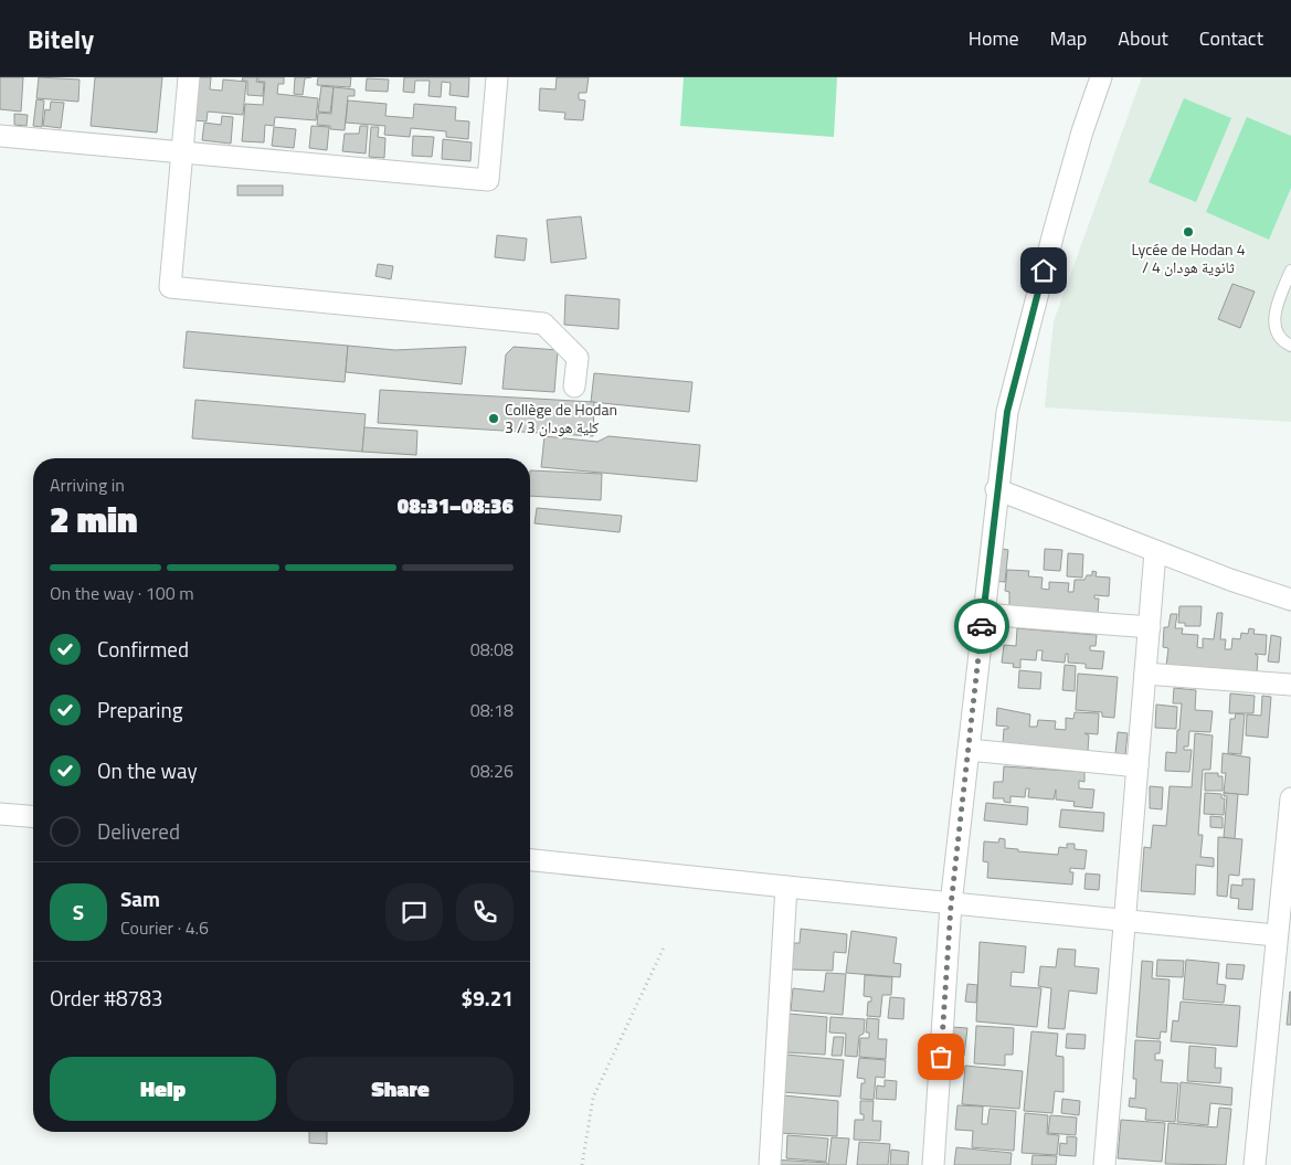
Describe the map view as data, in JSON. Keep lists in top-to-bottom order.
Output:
{
  "places": ["Lycée de Hodan 4 / ثانوية هودان 4", "Collège de Hodan 3 / كلية هودان 3"],
  "page": {
    "header": "Bitely",
    "nav": [
      "Home",
      "Map",
      "About",
      "Contact"
    ],
    "heading": ["2 min", "Arriving in", "08:31–08:36"],
    "panel": [
      "Sam",
      "Courier · 4.6",
      "Order #8783",
      "$9.21"
    ],
    "bar": "On the way · 100 m",
    "list": [
      ["Confirmed", "08:08"],
      ["Preparing", "08:18"],
      ["On the way", "08:26"],
      "Delivered"
    ],
    "round": "S",
    "buttons": ["Help", "Share"]
  }
}
